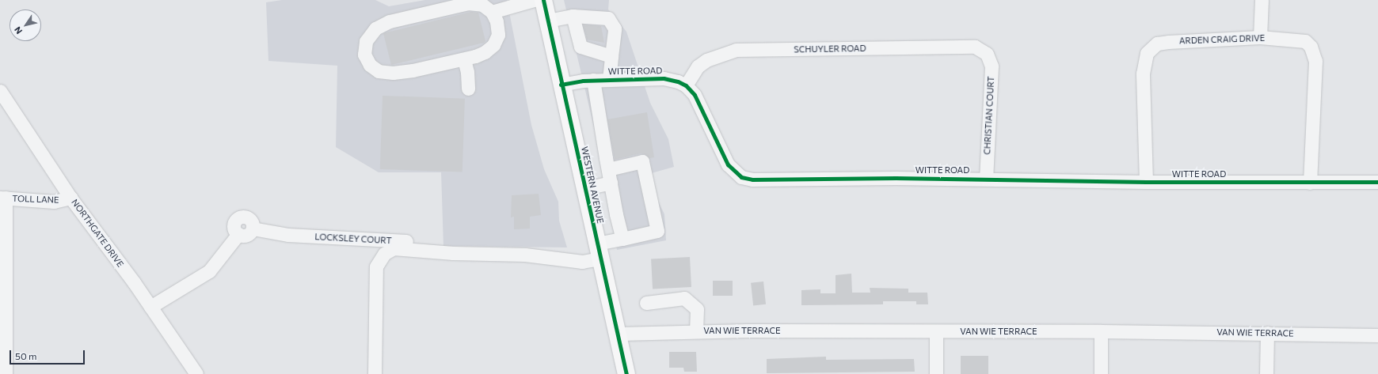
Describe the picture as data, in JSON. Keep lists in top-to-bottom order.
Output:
{
  "streets": {
    "main road": ["WESTERN AVENUE"],
    "street": [
      "ARDEN CRAIG DRIVE",
      "SCHUYLER ROAD",
      "WITTE ROAD",
      "CHRISTIAN COURT",
      "TOLL LANE",
      "NORTHGATE DRIVE",
      "LOCKSLEY COURT",
      "VAN WIE TERRACE"
    ]
  },
  "crossings": [
    ["ARDEN CRAIG DRIVE", "WITTE ROAD"],
    ["SCHUYLER ROAD", "WITTE ROAD"],
    ["SCHUYLER ROAD", "CHRISTIAN COURT"],
    ["WITTE ROAD", "CHRISTIAN COURT"],
    ["WITTE ROAD", "WESTERN AVENUE"],
    ["WESTERN AVENUE", "VAN WIE TERRACE"],
    ["TOLL LANE", "NORTHGATE DRIVE"],
    ["NORTHGATE DRIVE", "LOCKSLEY COURT"]
  ],
  "scale_bar": "50 m",
  "north": "bottom left"
}
